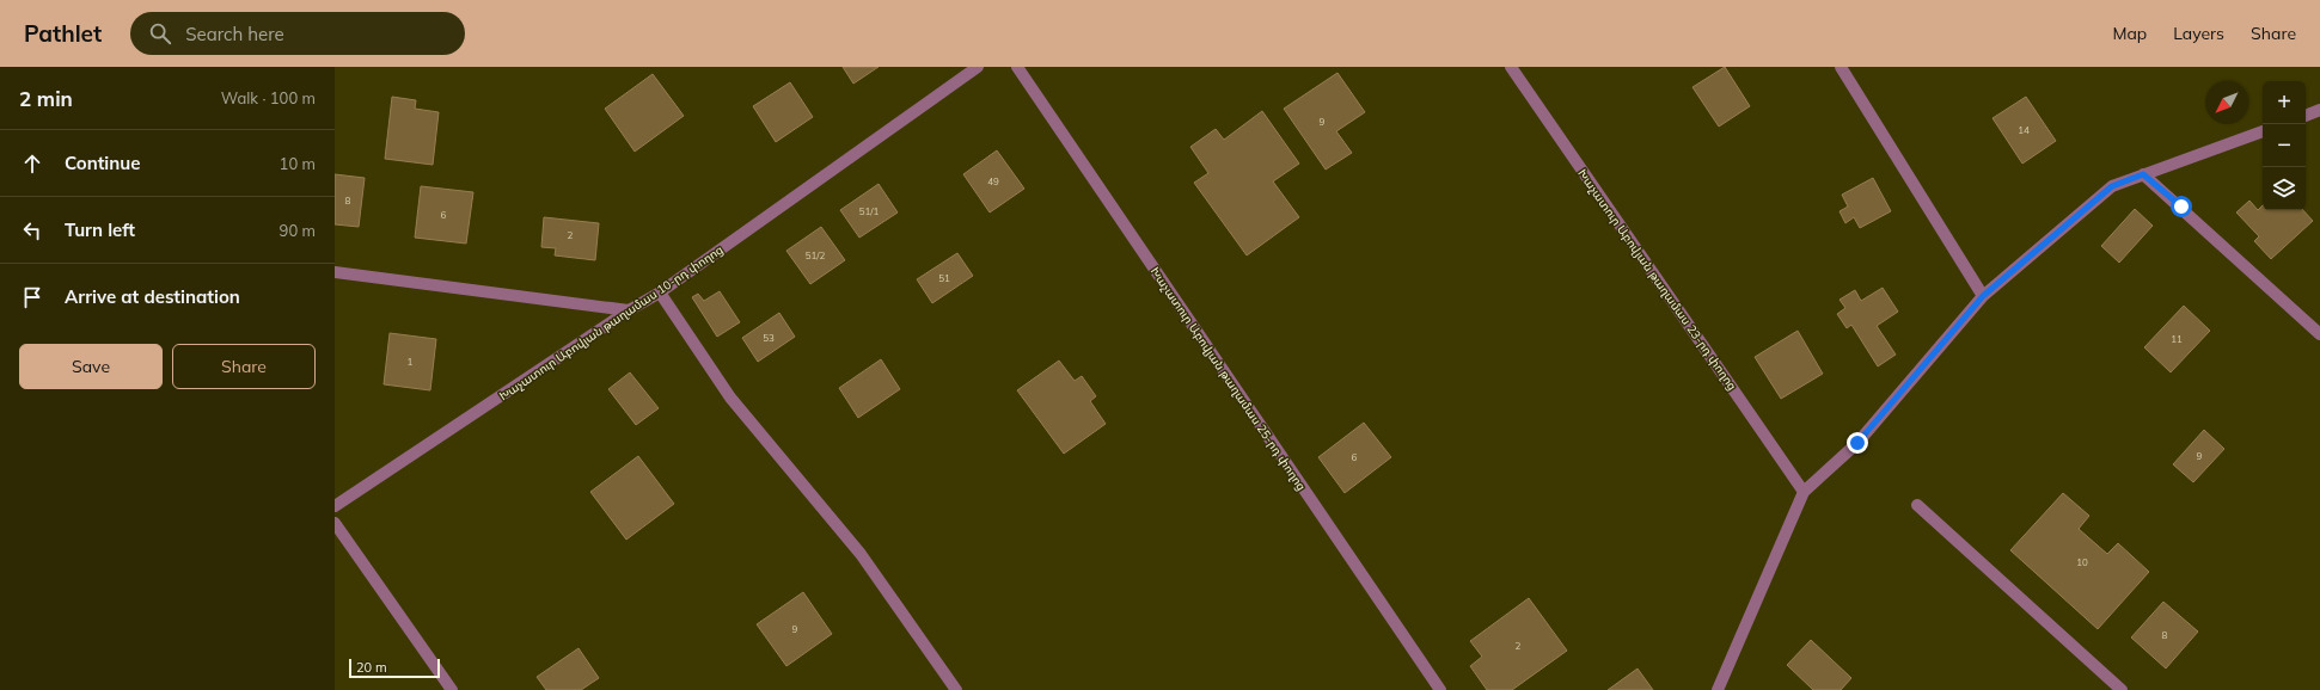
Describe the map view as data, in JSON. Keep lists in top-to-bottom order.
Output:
{
  "streets": {
    "street": ["Խաչատուր Աբովյան թաղամաս 23-րդ փողոց", "Խաչատուր Աբովյան թաղամաս 10-րդ փողոց", "Խաչատուր Աբովյան թաղամաս 25-րդ փողոց"]
  },
  "house_numbers": [
    "9",
    "14",
    "49",
    "8",
    "51/1",
    "6",
    "2",
    "51/2",
    "51",
    "53",
    "11",
    "1",
    "9",
    "6",
    "10",
    "9",
    "8",
    "2"
  ],
  "scale_bar": "20 m",
  "north": "bottom left",
  "page": {
    "header": "Pathlet",
    "search": "Search here",
    "nav": ["Map", "Layers", "Share"],
    "heading": ["2 min", "Walk · 100 m"],
    "map_buttons": ["+", "−"],
    "list": [
      ["Continue", "10 m"],
      ["Turn left", "90 m"],
      "Arrive at destination"
    ],
    "buttons": ["Save", "Share"],
    "scale": "20 m"
  }
}
